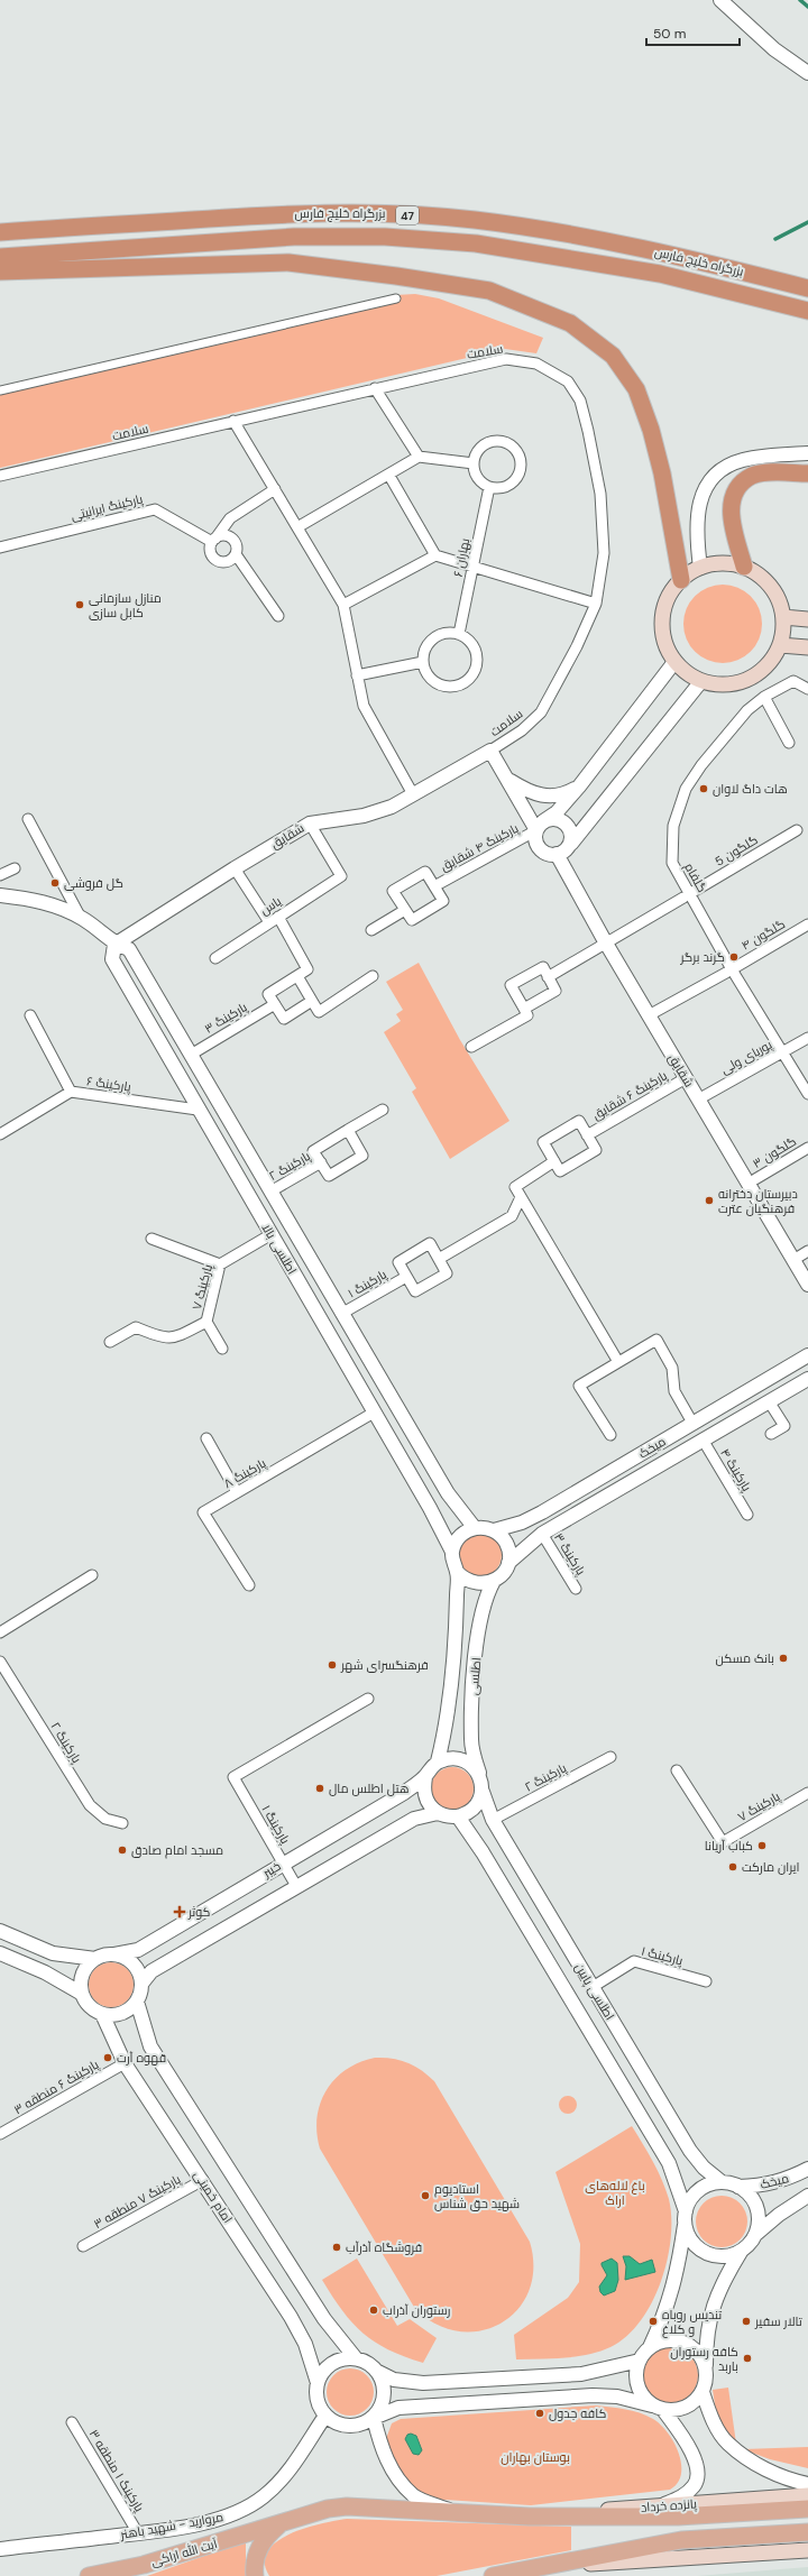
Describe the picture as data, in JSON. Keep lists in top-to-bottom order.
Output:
{
  "streets": {
    "highway": ["بزرگراه خلیج فارس", "47"],
    "main road": ["پانزده خرداد", "آیت الله اراکی"],
    "street": [
      "سلامت",
      "پارکینگ ایرانیتی",
      "بهاران ۶",
      "شقایق",
      "پارکینگ ۴ شقایق",
      "گلگون 5",
      "گلفام",
      "یاس",
      "گلگون ۴",
      "پارکینگ ۳",
      "پوریای ولی",
      "پارکینگ ۶",
      "پارکینگ ۶ شقایق",
      "گلگون ۳",
      "پارکینگ ۲",
      "اطلسی بالا",
      "پارکینگ ۱",
      "پارکینگ ۷",
      "میخک",
      "پارکینگ ۴",
      "پارکینگ ۸",
      "اطلسی",
      "خیبر",
      "اطلسی پایین",
      "پارکینگ ۶ منطقه ۳",
      "امام خمینی",
      "پارکینگ ۷ منطقه ۳",
      "پارکینگ ۱ منطقه ۳",
      "مروارید - شهید باهنر"
    ]
  },
  "crossings": [
    ["سلامت", "شقایق"],
    ["شقایق", "پارکینگ ۴ شقایق"],
    ["شقایق", "گلگون 5"],
    ["شقایق", "یاس"],
    ["شقایق", "گلگون ۴"],
    ["شقایق", "پوریای ولی"],
    ["شقایق", "پارکینگ ۶ شقایق"],
    ["شقایق", "اطلسی بالا"],
    ["گلگون 5", "گلفام"],
    ["گلفام", "گلگون ۴"],
    ["گلفام", "پوریای ولی"],
    ["پارکینگ ۳", "اطلسی بالا"],
    ["پارکینگ ۳", "میخک"],
    ["پارکینگ ۶", "اطلسی بالا"],
    ["پارکینگ ۲", "اطلسی بالا"],
    ["پارکینگ ۲", "اطلسی پایین"],
    ["اطلسی بالا", "پارکینگ ۱"],
    ["اطلسی بالا", "پارکینگ ۷"],
    ["اطلسی بالا", "میخک"],
    ["اطلسی بالا", "پارکینگ ۸"],
    ["اطلسی بالا", "اطلسی"],
    ["پارکینگ ۱", "خیبر"],
    ["پارکینگ ۱", "اطلسی پایین"],
    ["میخک", "پارکینگ ۴"],
    ["میخک", "اطلسی"],
    ["میخک", "اطلسی پایین"],
    ["اطلسی", "خیبر"],
    ["اطلسی", "اطلسی پایین"],
    ["خیبر", "اطلسی پایین"],
    ["خیبر", "امام خمینی"],
    ["پارکینگ ۶ منطقه ۳", "امام خمینی"],
    ["امام خمینی", "پارکینگ ۷ منطقه ۳"],
    ["امام خمینی", "مروارید - شهید باهنر"],
    ["پارکینگ ۱ منطقه ۳", "مروارید - شهید باهنر"],
    ["پانزده خرداد", "آیت الله اراکی"]
  ],
  "parks": ["باغ لاله‌های اراک", "بوستان بهاران"],
  "places": {
    "other": [
      "منازل سازمانی کابل سازی",
      "هات داگ لاوان",
      "گل فروشی",
      "گرند برگر",
      "دبیرستان دخترانه فرهنگیان عترت",
      "بانک مسکن",
      "فرهنگسرای شهر",
      "هتل اطلس مال",
      "کباب آریانا",
      "مسجد امام صادق",
      "ایران مارکت",
      "قهوه آرت",
      "استادیوم شهید حق شناس",
      "فروشگاه آذرآب",
      "رستوران آذراب",
      "تندیس روباه و کلاغ",
      "تالار سفیر",
      "کافه رستوران باربد",
      "کافه جدول"
    ],
    "health": ["کوثر"]
  },
  "scale_bar": "50 m"
}
